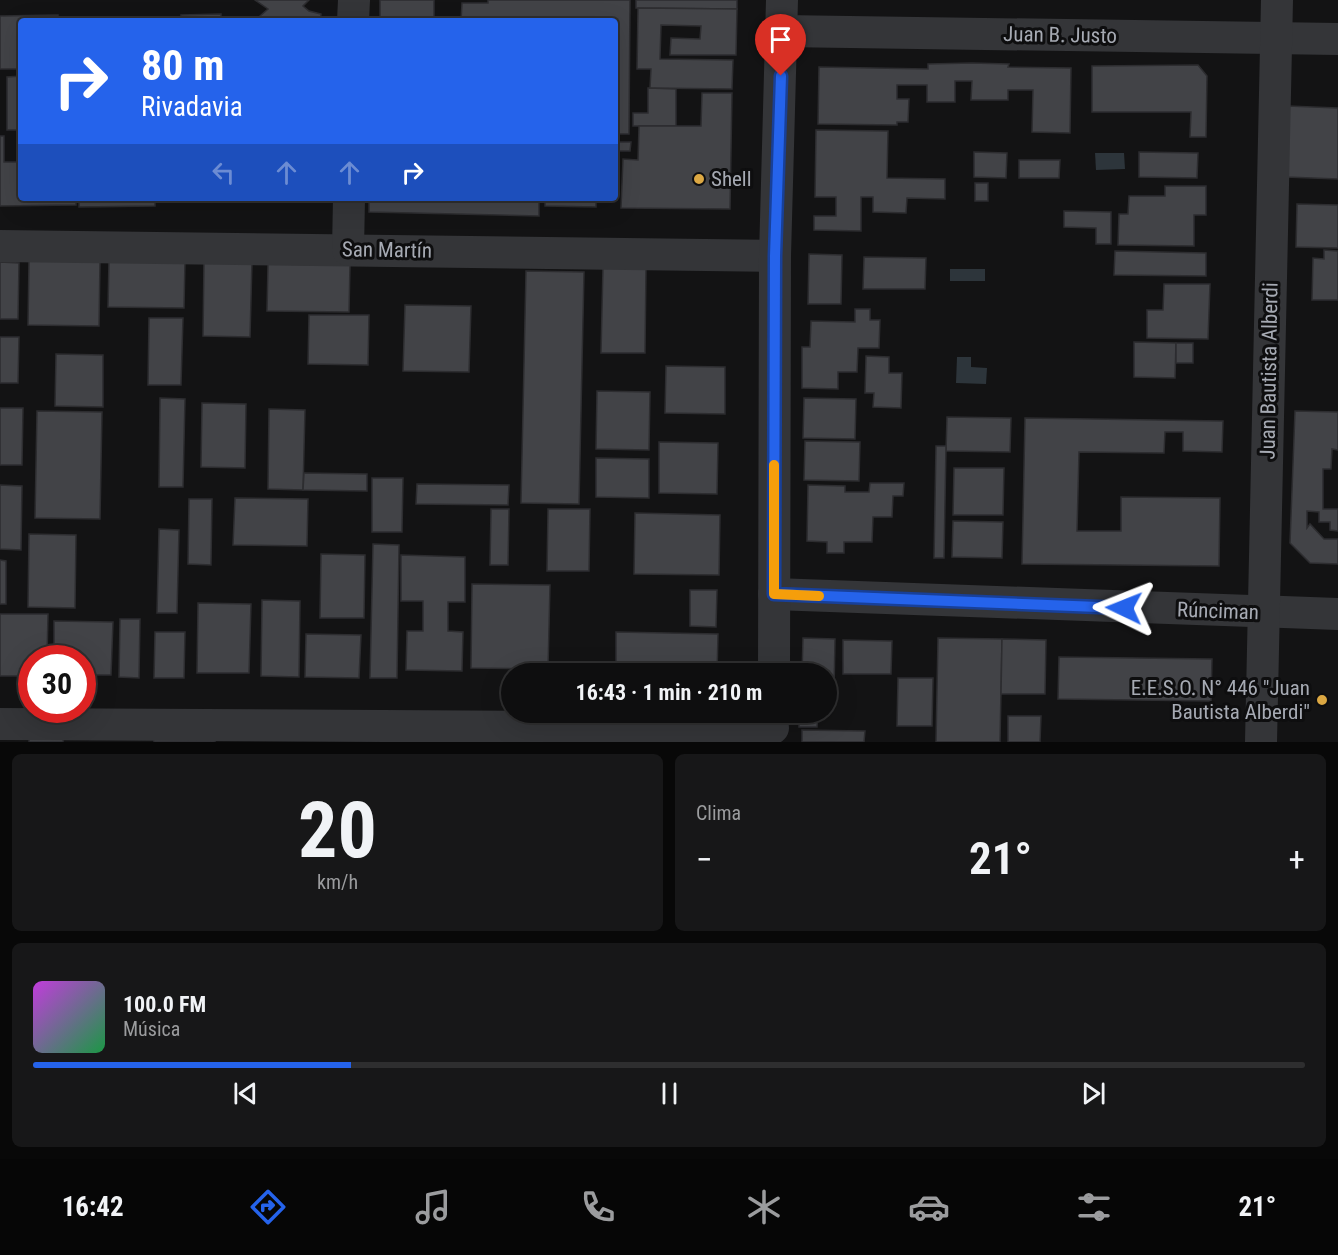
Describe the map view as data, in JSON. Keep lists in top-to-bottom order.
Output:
{
  "streets": {
    "street": [
      "Juan B. Justo",
      "San Martín",
      "Juan Bautista Alberdi",
      "Rúnciman"
    ]
  },
  "crossings": [
    ["Juan B. Justo", "Juan Bautista Alberdi"],
    ["Juan Bautista Alberdi", "Rúnciman"]
  ],
  "places": ["Shell", "E.E.S.O. N° 446 \"Juan Bautista Alberdi\""],
  "page": {
    "turn": ["80 m", "Rivadavia"],
    "limit": "30",
    "trip": "16:43 · 1 min · 210 m",
    "tile": [
      ["20", "km/h"],
      "Clima"
    ],
    "heat": ["−", "21°", "+"],
    "song": ["100.0 FM", "Música"],
    "tabs": ["16:42", "21°"]
  }
}
